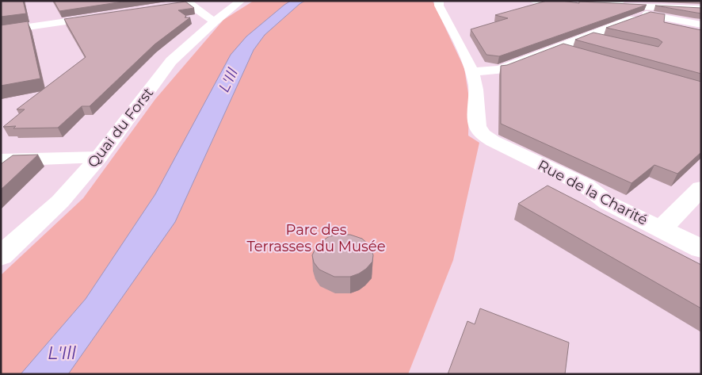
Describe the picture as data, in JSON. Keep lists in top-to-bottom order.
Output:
{
  "streets": {
    "street": ["Quai du Forst", "Rue de la Charité"]
  },
  "water": ["L'Ill"],
  "parks": ["Parc des Terrasses du Musée"]
}
